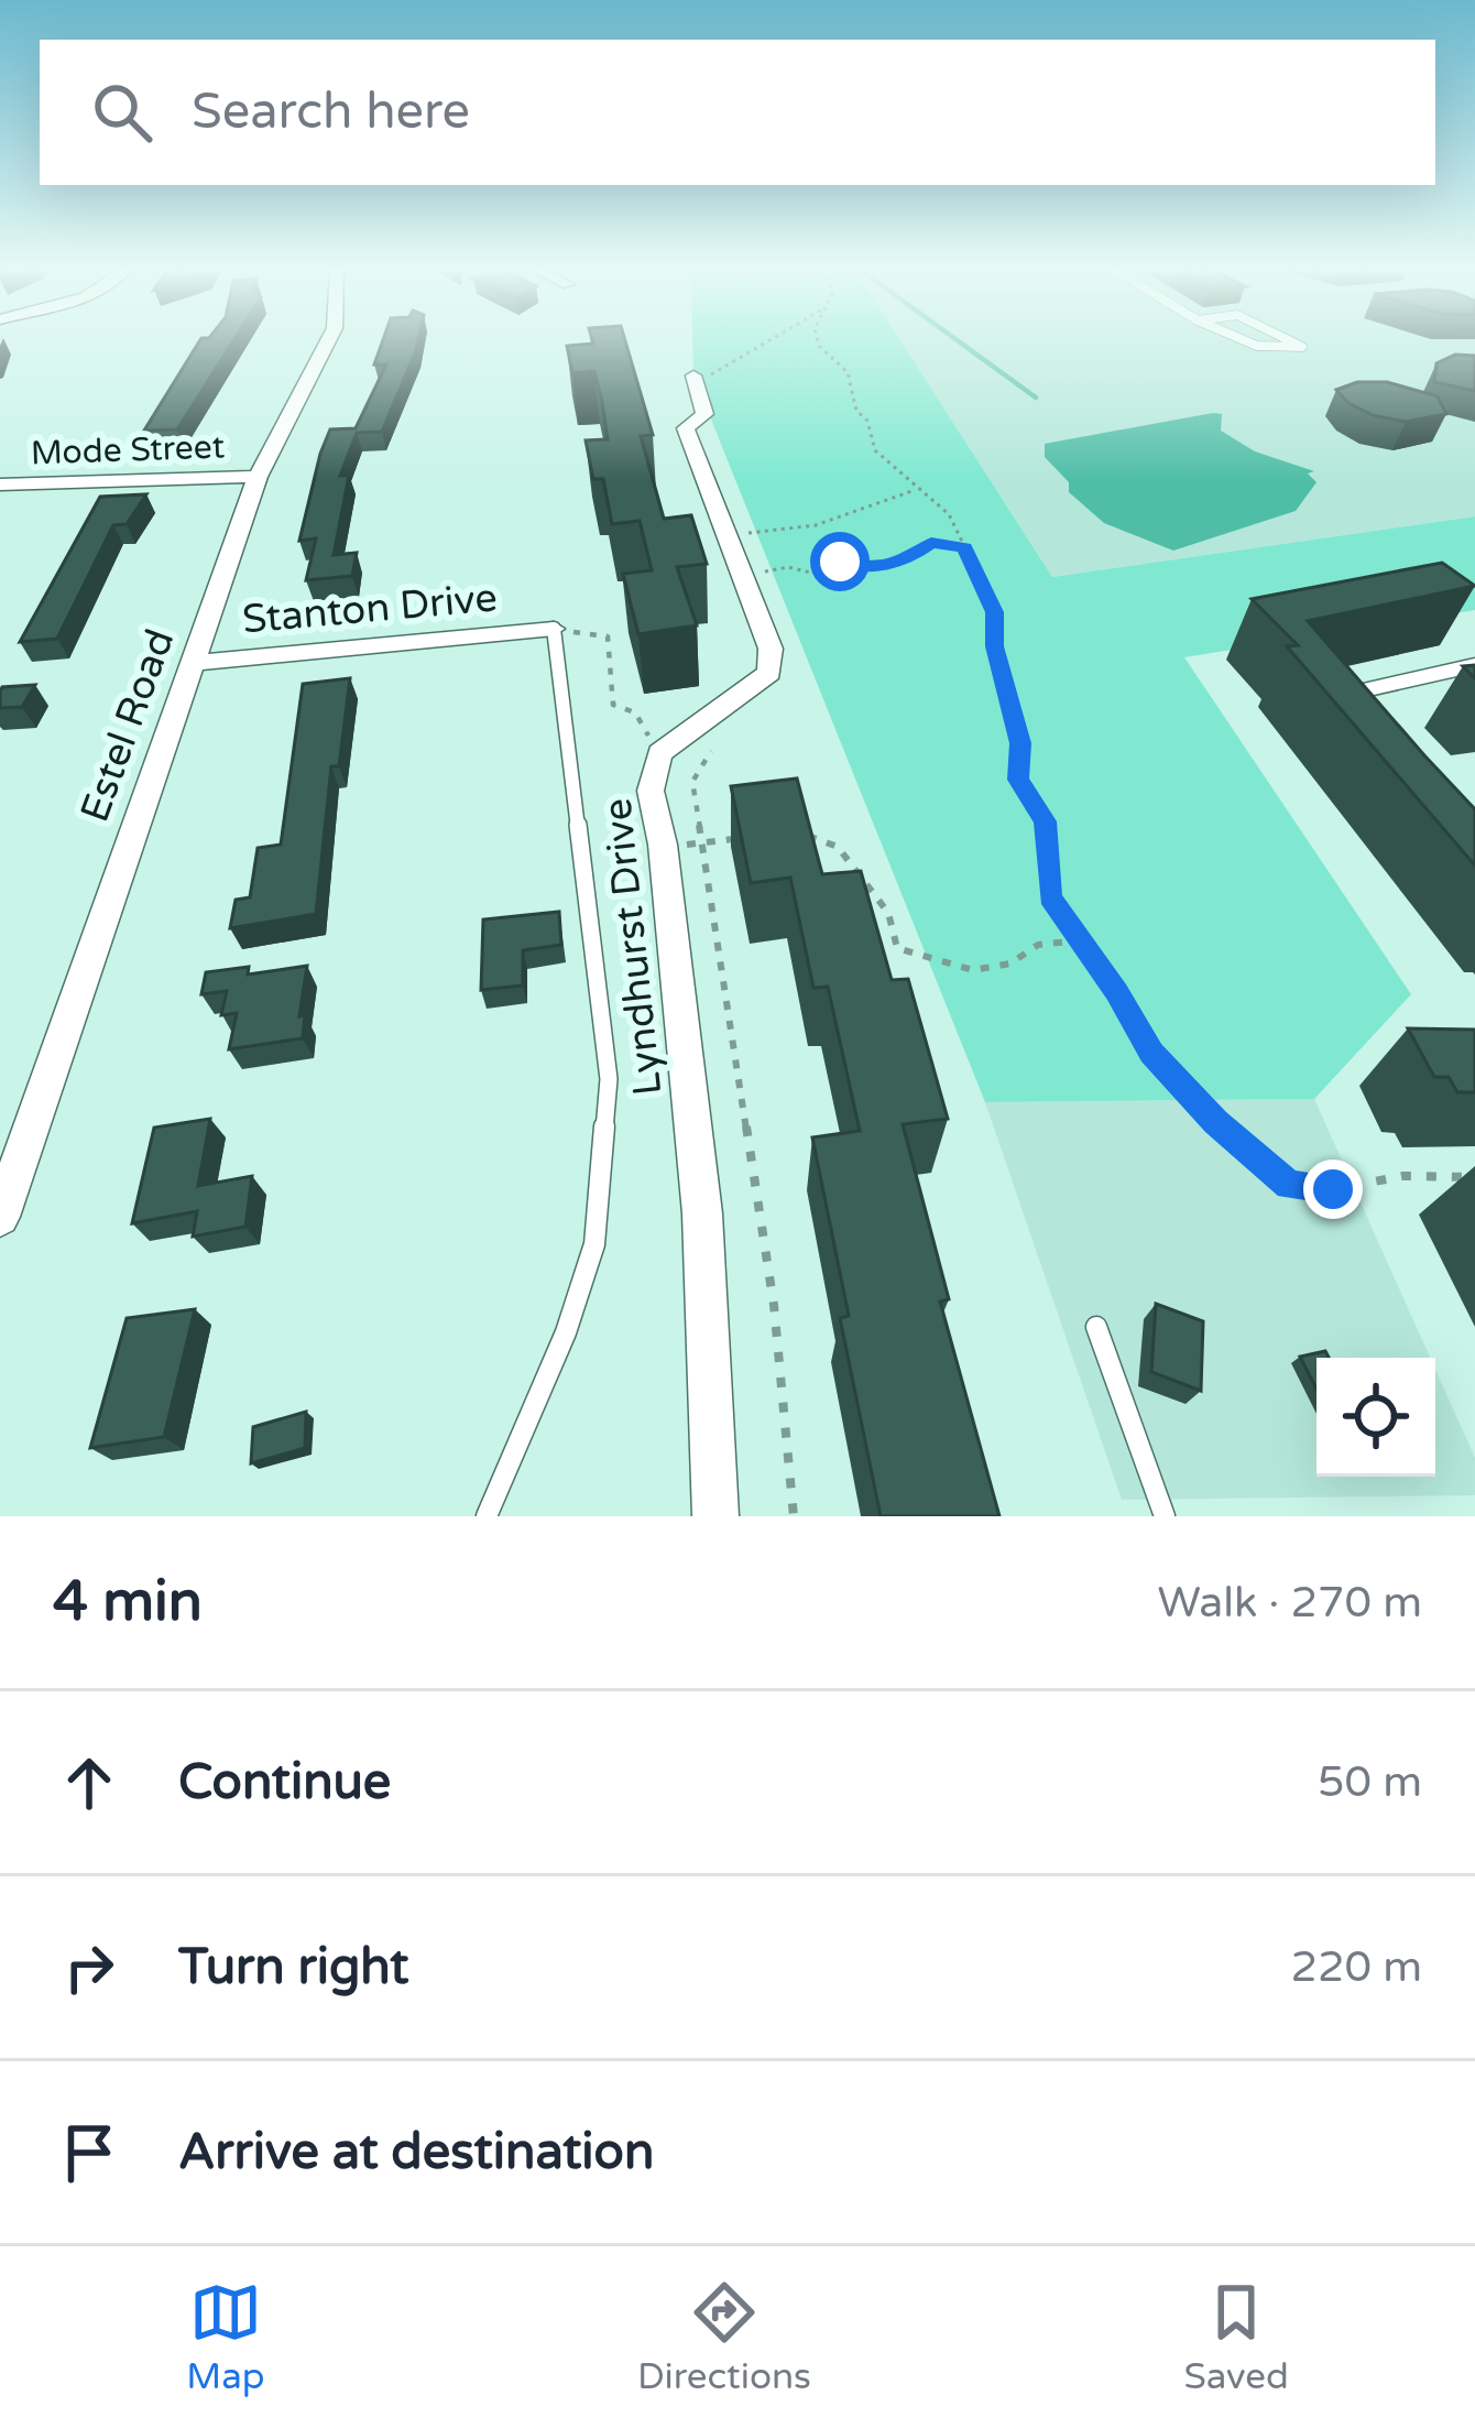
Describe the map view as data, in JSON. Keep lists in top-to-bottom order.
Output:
{
  "streets": {
    "street": [
      "Mode Street",
      "Stanton Drive",
      "Estel Road",
      "Lyndhurst Drive"
    ]
  },
  "crossings": [
    ["Mode Street", "Estel Road"],
    ["Stanton Drive", "Estel Road"]
  ],
  "page": {
    "search": "Search here",
    "heading": ["4 min", "Walk · 270 m"],
    "list": [
      ["Continue", "50 m"],
      ["Turn right", "220 m"],
      "Arrive at destination"
    ],
    "nav": ["Map", "Directions", "Saved"]
  }
}
